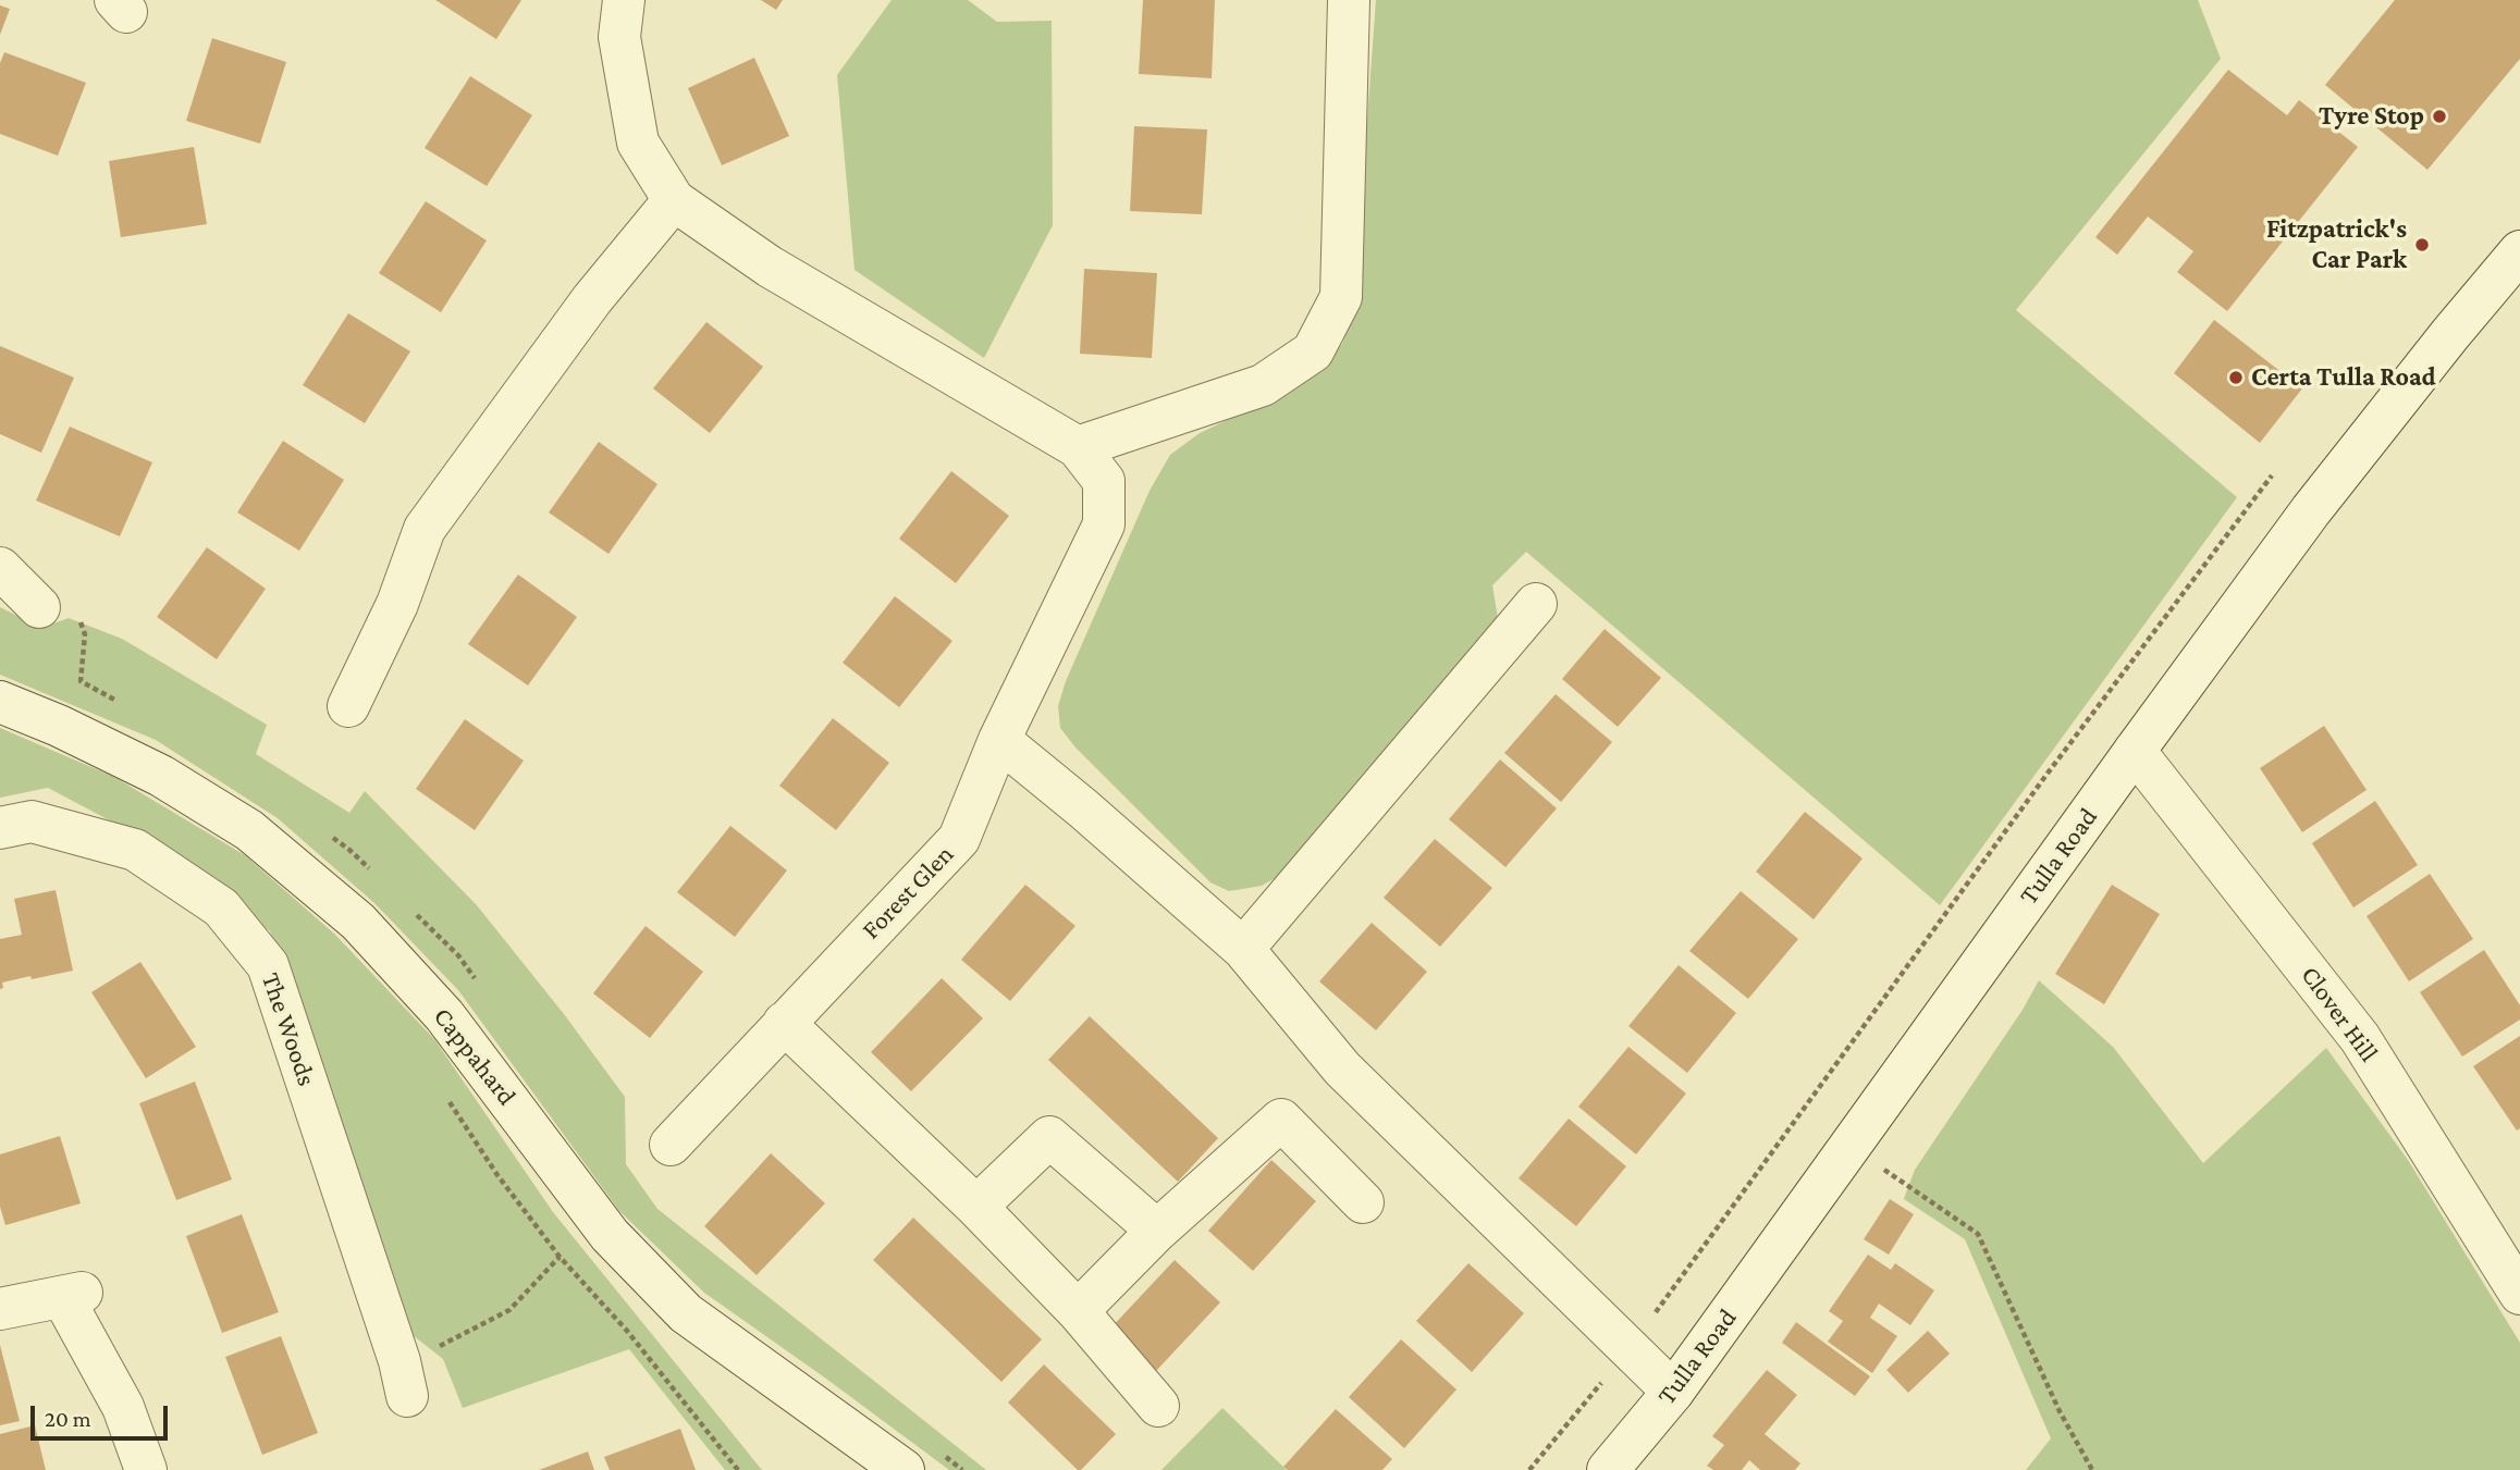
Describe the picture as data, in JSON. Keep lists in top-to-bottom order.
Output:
{
  "streets": {
    "street": [
      "Tulla Road",
      "Forest Glen",
      "Clover Hill",
      "The Woods",
      "Cappahard"
    ]
  },
  "crossings": [
    ["Tulla Road", "Clover Hill"]
  ],
  "places": ["Tyre Stop", "Fitzpatrick's Car Park", "Certa Tulla Road"],
  "scale_bar": "20 m"
}
